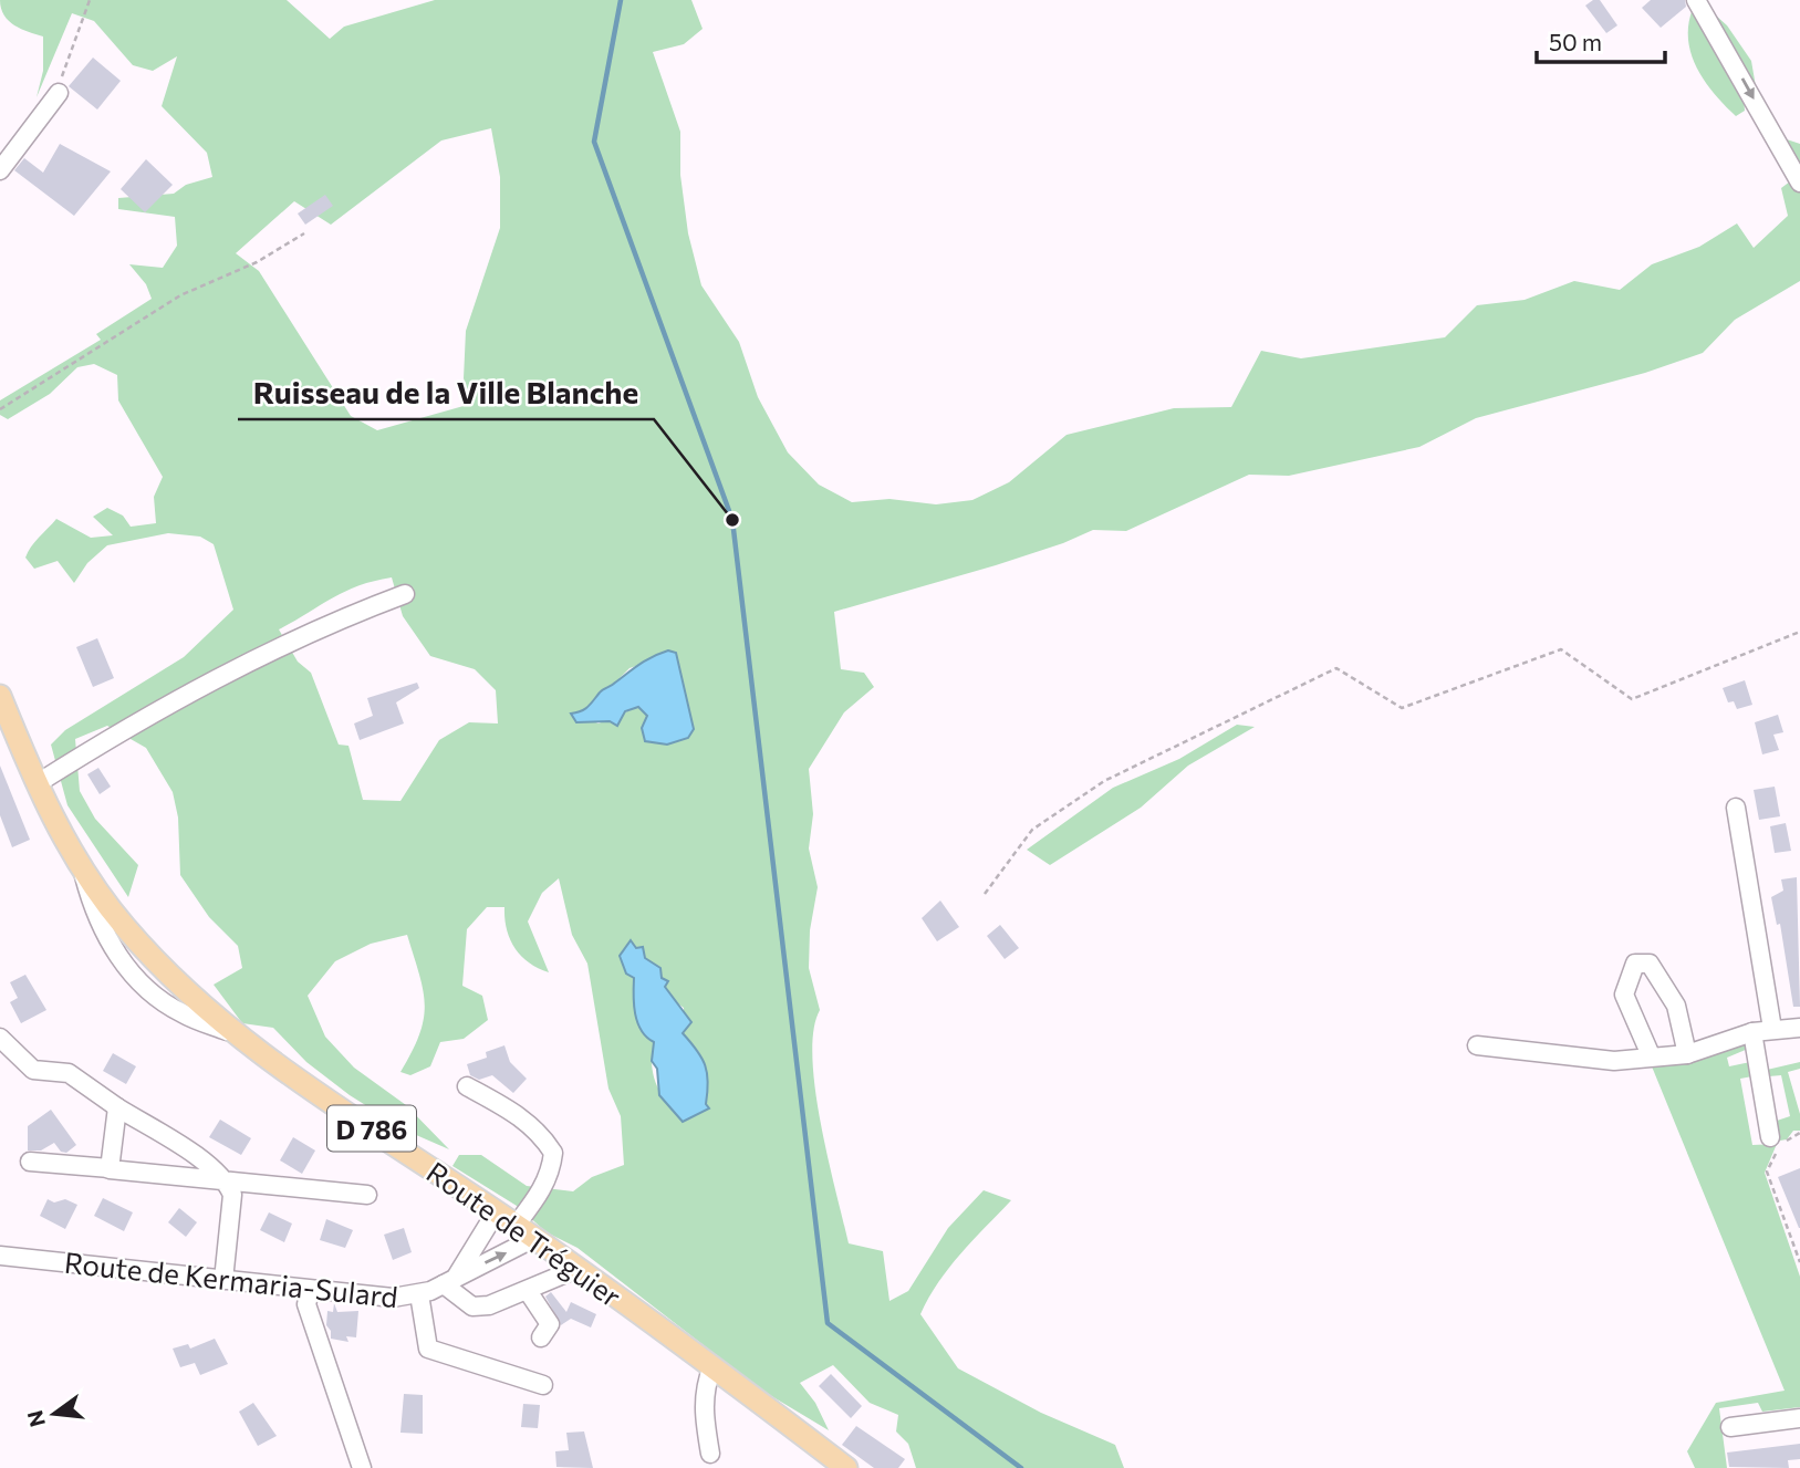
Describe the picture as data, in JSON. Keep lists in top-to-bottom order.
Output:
{
  "streets": {
    "main road": ["D 786", "Route de Tréguier"],
    "street": ["Route de Kermaria-Sulard"]
  },
  "crossings": [
    ["Route de Tréguier", "Route de Kermaria-Sulard"]
  ],
  "places": ["Ruisseau de la Ville Blanche"],
  "scale_bar": "50 m",
  "north": "left"
}
